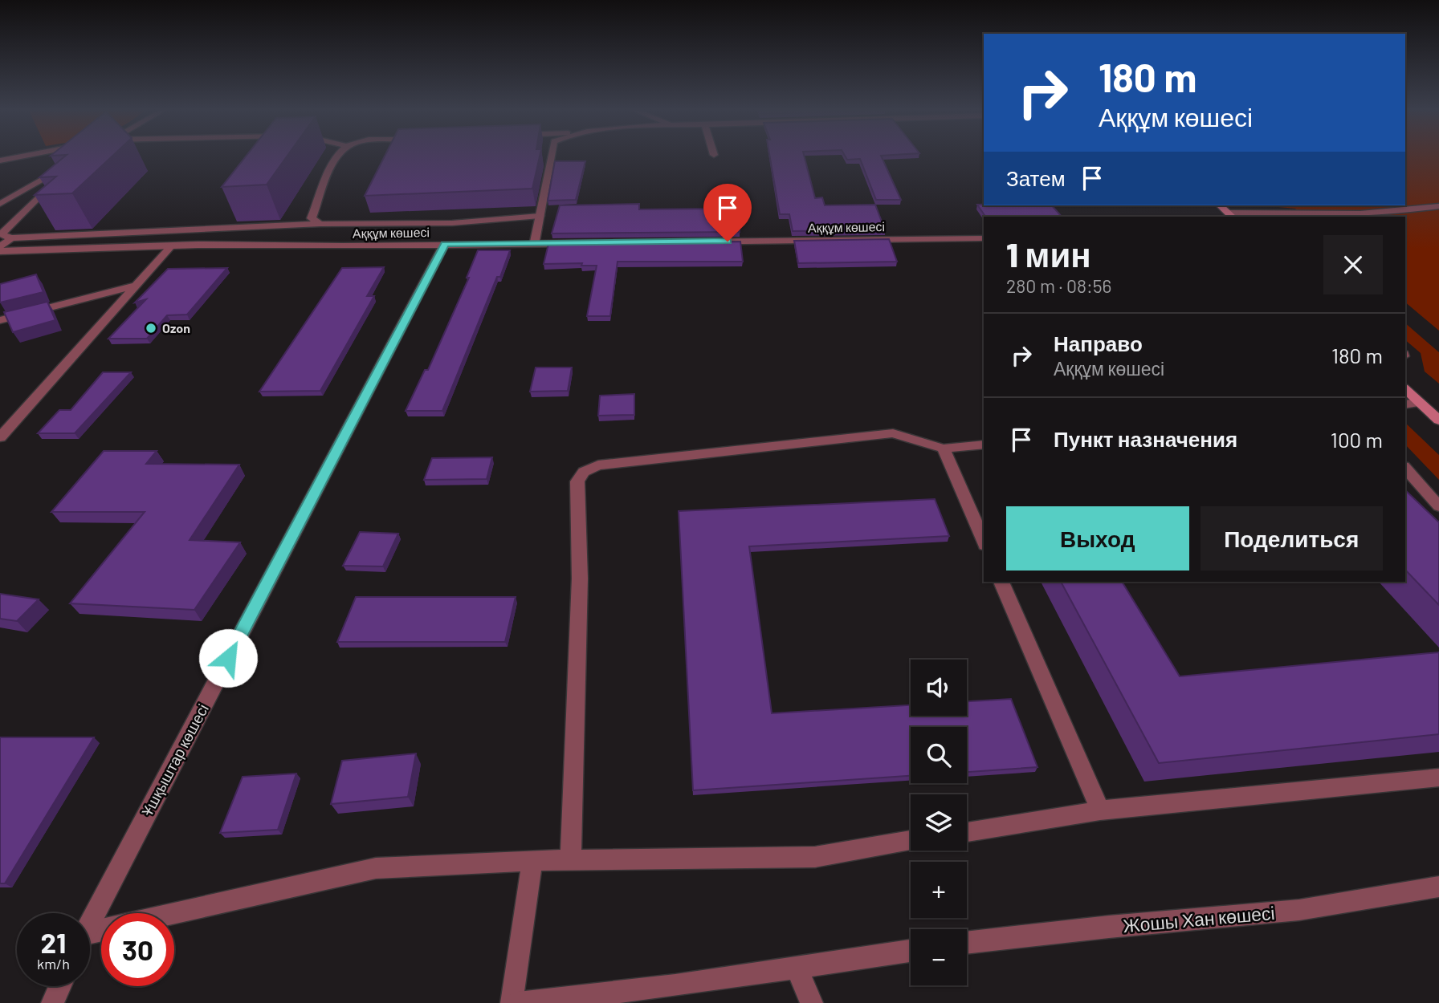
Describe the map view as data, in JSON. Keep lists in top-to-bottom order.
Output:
{
  "streets": {
    "street": ["Аққұм көшесі", "Ұшқыштар көшесі", "Жошы Хан көшесі"]
  },
  "crossings": [
    ["Аққұм көшесі", "Ұшқыштар көшесі"]
  ],
  "places": ["Ozon"],
  "page": {
    "turn": ["180 m", "Аққұм көшесі"],
    "then": "Затем",
    "heading": ["1 мин", "280 m · 08:56"],
    "list": [
      {
        "name": "Направо",
        "note": "Аққұм көшесі",
        "value": "180 m"
      },
      {
        "name": "Пункт назначения",
        "value": "100 m"
      }
    ],
    "buttons": ["Выход", "Поделиться"],
    "map_buttons": ["+", "−"],
    "speed": "21 km/h",
    "limit": "30"
  }
}
